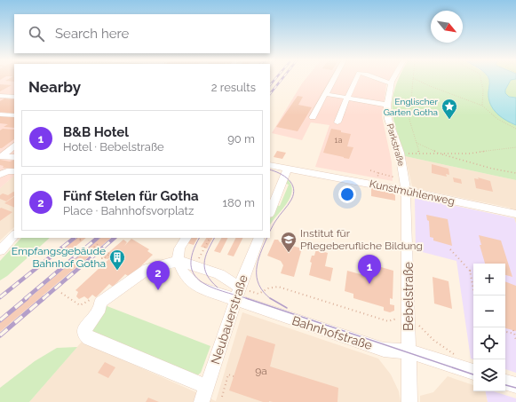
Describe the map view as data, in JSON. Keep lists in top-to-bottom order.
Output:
{
  "streets": {
    "street": [
      "Parkstraße",
      "Kunstmühlenweg",
      "Bebelstraße",
      "Neubauerstraße",
      "Bahnhofstraße"
    ]
  },
  "crossings": [
    ["Parkstraße", "Kunstmühlenweg"],
    ["Parkstraße", "Bebelstraße"],
    ["Kunstmühlenweg", "Bebelstraße"],
    ["Bebelstraße", "Bahnhofstraße"],
    ["Neubauerstraße", "Bahnhofstraße"]
  ],
  "places": {
    "place": ["Englischer Garten Gotha"],
    "school or university": ["Institut für Pflegeberufliche Bildung"],
    "building": ["Empfangsgebäude Bahnhof Gotha"]
  },
  "house_numbers": ["1a", "9a"],
  "north": "bottom right",
  "page": {
    "search": "Search here",
    "heading": ["Nearby", "2 results"],
    "list": [
      {
        "mark": "1",
        "name": "B&B Hotel",
        "note": "Hotel · Bebelstraße",
        "value": "90 m"
      },
      {
        "mark": "2",
        "name": "Fünf Stelen für Gotha",
        "note": "Place · Bahnhofsvorplatz",
        "value": "180 m"
      }
    ],
    "pins": ["1", "2"],
    "map_buttons": ["+", "−"]
  }
}
